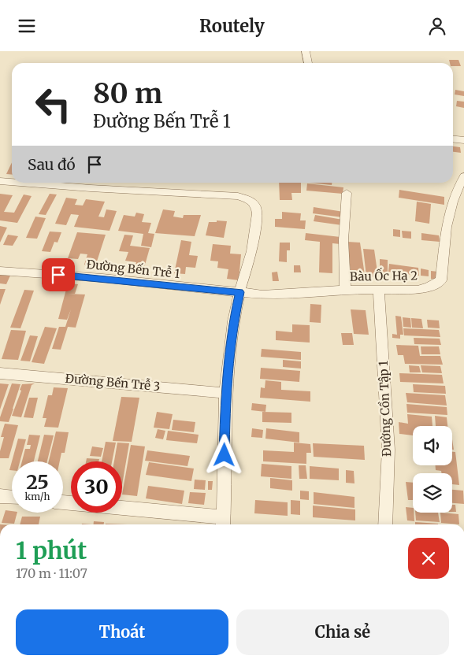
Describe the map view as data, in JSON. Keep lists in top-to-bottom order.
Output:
{
  "streets": {
    "street": [
      "Đường Bến Trễ 1",
      "Bàu Ốc Hạ 2",
      "Đường Bến Trễ 3",
      "Đường Cồn Tập 1"
    ]
  },
  "crossings": [
    ["Đường Bến Trễ 1", "Bàu Ốc Hạ 2"],
    ["Bàu Ốc Hạ 2", "Đường Cồn Tập 1"]
  ],
  "page": {
    "header": "Routely",
    "turn": ["80 m", "Đường Bến Trễ 1"],
    "then": "Sau đó",
    "speed": "25 km/h",
    "limit": "30",
    "heading": ["1 phút", "170 m · 11:07"],
    "buttons": ["Thoát", "Chia sẻ"]
  }
}
